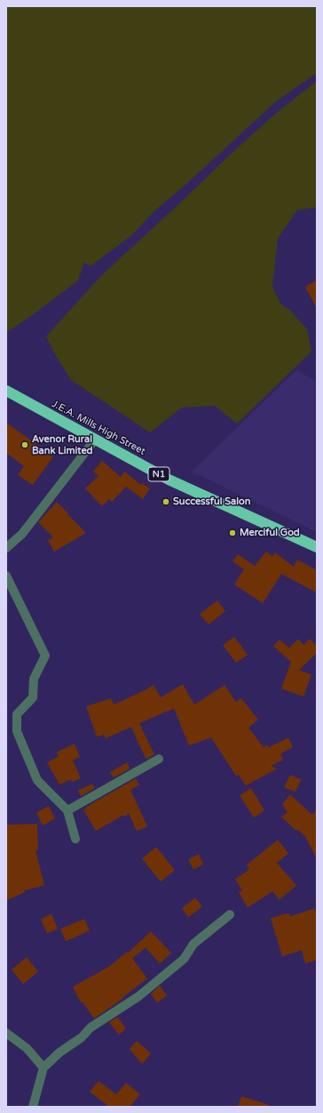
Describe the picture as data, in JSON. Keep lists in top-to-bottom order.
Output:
{
  "streets": {
    "highway": ["J.E.A. Mills High Street", "N1"]
  },
  "places": ["Avenor Rural Bank Limited", "Successful Salon", "Merciful God"]
}
